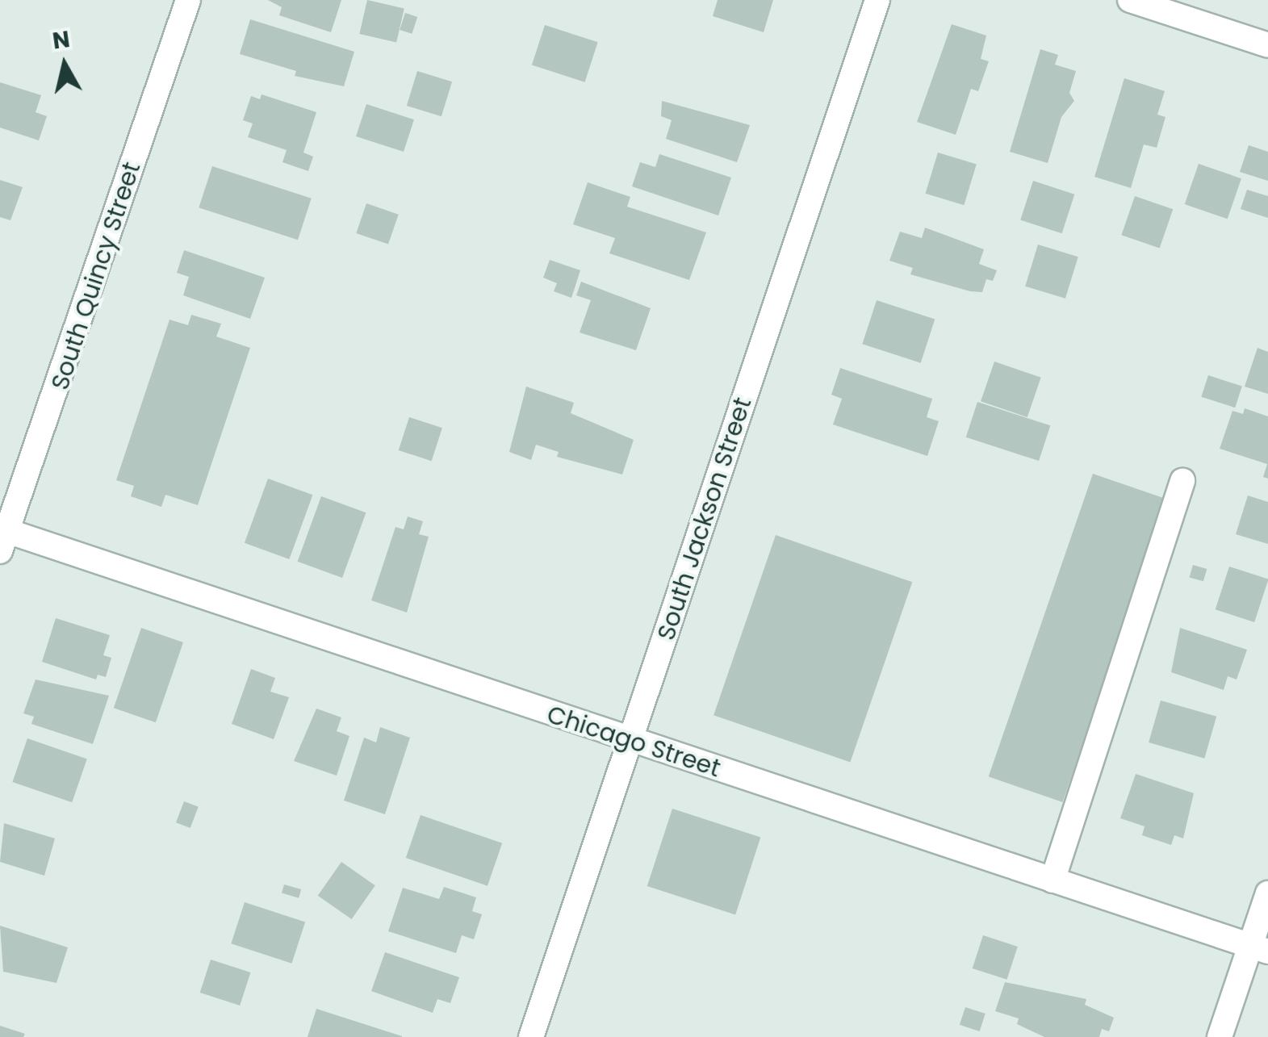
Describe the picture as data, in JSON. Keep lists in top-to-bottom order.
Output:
{
  "streets": {
    "street": ["South Quincy Street", "South Jackson Street", "Chicago Street"]
  },
  "crossings": [
    ["South Quincy Street", "Chicago Street"],
    ["South Jackson Street", "Chicago Street"]
  ],
  "north": "top"
}
